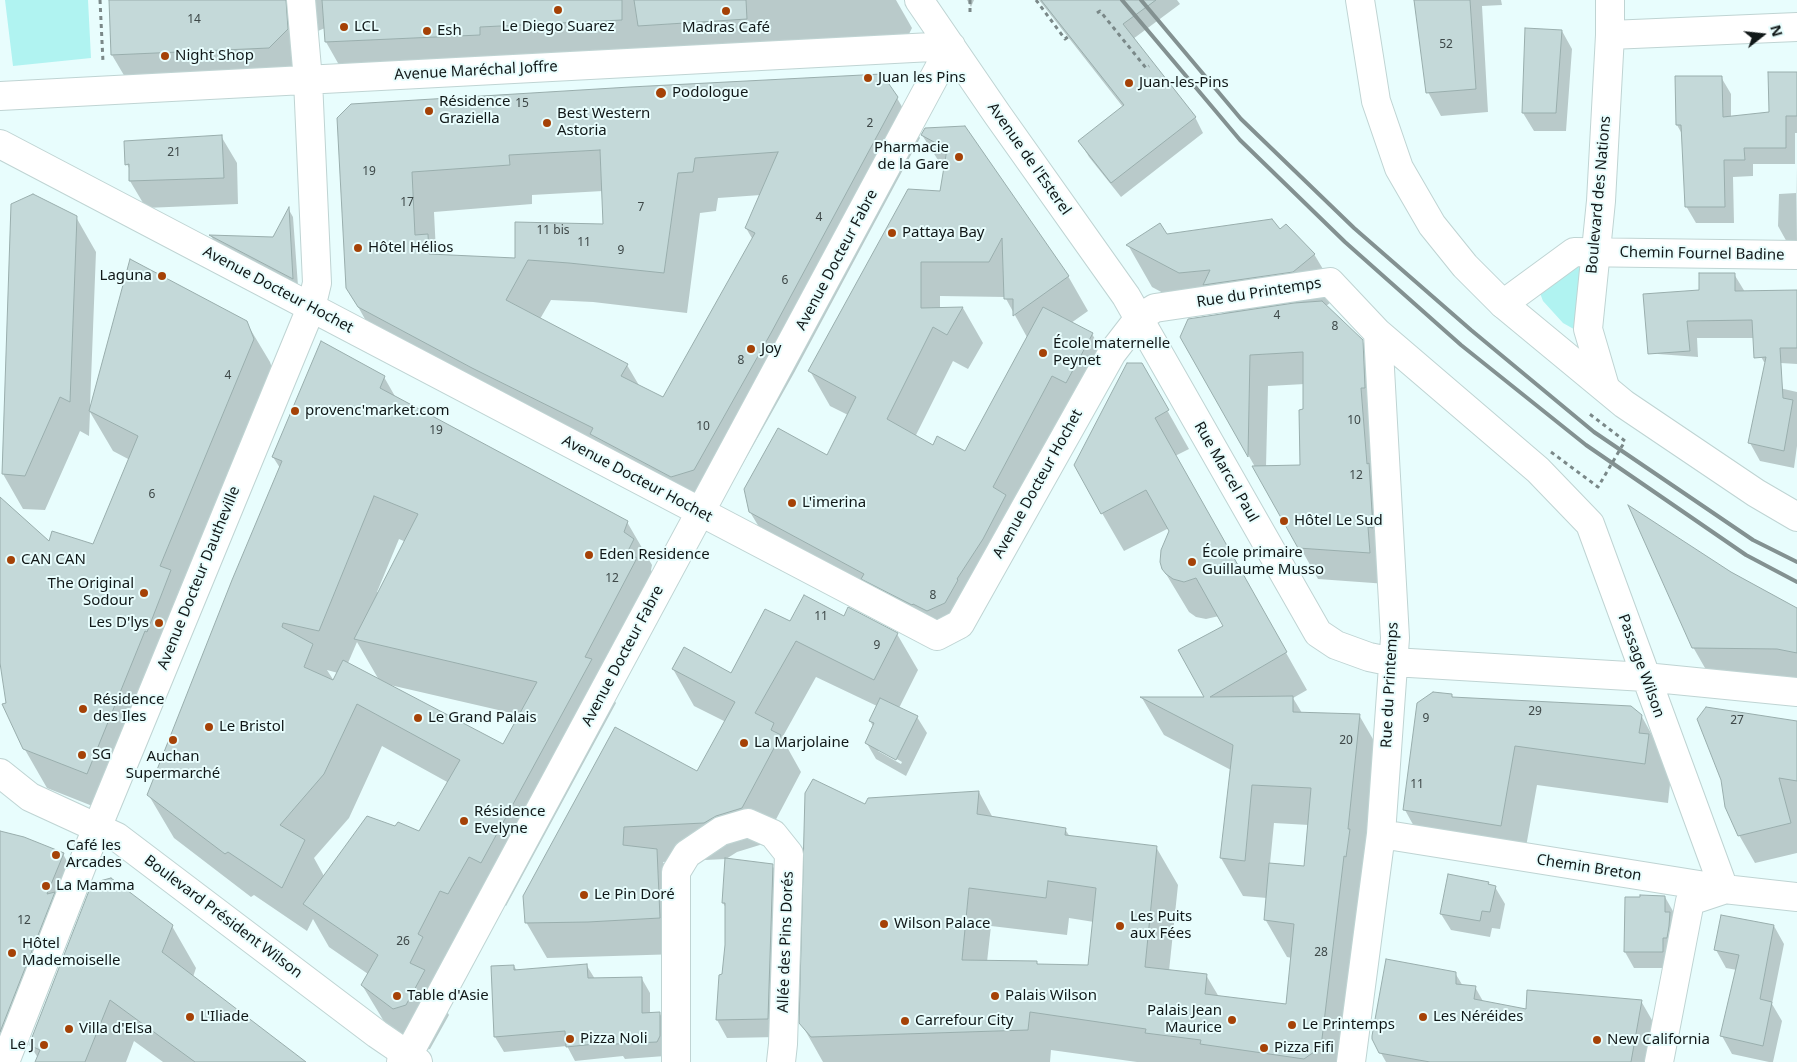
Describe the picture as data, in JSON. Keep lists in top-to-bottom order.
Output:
{
  "streets": {
    "street": [
      "Avenue Maréchal Joffre",
      "Avenue de l'Esterel",
      "Boulevard des Nations",
      "Chemin Fournel Badine",
      "Avenue Docteur Fabre",
      "Avenue Docteur Hochet",
      "Rue du Printemps",
      "Rue Marcel Paul",
      "Avenue Docteur Dautheville",
      "Passage Wilson",
      "Chemin Breton",
      "Boulevard Président Wilson",
      "Allée des Pins Dorés"
    ]
  },
  "crossings": [
    ["Avenue Maréchal Joffre", "Avenue de l'Esterel"],
    ["Avenue Maréchal Joffre", "Avenue Docteur Fabre"],
    ["Avenue Maréchal Joffre", "Avenue Docteur Dautheville"],
    ["Avenue de l'Esterel", "Avenue Docteur Fabre"],
    ["Avenue de l'Esterel", "Avenue Docteur Hochet"],
    ["Avenue de l'Esterel", "Rue du Printemps"],
    ["Avenue de l'Esterel", "Rue Marcel Paul"],
    ["Boulevard des Nations", "Chemin Fournel Badine"],
    ["Avenue Docteur Fabre", "Avenue Docteur Hochet"],
    ["Avenue Docteur Fabre", "Boulevard Président Wilson"],
    ["Avenue Docteur Hochet", "Rue du Printemps"],
    ["Avenue Docteur Hochet", "Rue Marcel Paul"],
    ["Avenue Docteur Hochet", "Avenue Docteur Dautheville"],
    ["Rue du Printemps", "Rue Marcel Paul"],
    ["Rue du Printemps", "Passage Wilson"],
    ["Rue du Printemps", "Chemin Breton"],
    ["Rue Marcel Paul", "Passage Wilson"],
    ["Avenue Docteur Dautheville", "Boulevard Président Wilson"],
    ["Passage Wilson", "Chemin Breton"]
  ],
  "places": [
    "Le Diego Suarez",
    "Madras Café",
    "LCL",
    "Esh",
    "Night Shop",
    "Juan les Pins",
    "Juan-les-Pins",
    "Podologue",
    "Résidence Graziella",
    "Best Western Astoria",
    "Pharmacie de la Gare",
    "Pattaya Bay",
    "Hôtel Hélios",
    "Laguna",
    "Joy",
    "École maternelle Peynet",
    "provenc'market.com",
    "L'imerina",
    "Hôtel Le Sud",
    "Eden Residence",
    "CAN CAN",
    "École primaire Guillaume Musso",
    "The Original Sodour",
    "Les D'lys",
    "Résidence des Iles",
    "Le Grand Palais",
    "Le Bristol",
    "Auchan Supermarché",
    "La Marjolaine",
    "SG",
    "Résidence Evelyne",
    "Café les Arcades",
    "La Mamma",
    "Le Pin Doré",
    "Wilson Palace",
    "Les Puits aux Fées",
    "Hôtel Mademoiselle",
    "Table d'Asie",
    "Palais Wilson",
    "L'Iliade",
    "Les Néréides",
    "Palais Jean Maurice",
    "Carrefour City",
    "Le Printemps",
    "Villa d'Elsa",
    "Pizza Noli",
    "New California",
    "Le J",
    "Pizza Fifi"
  ],
  "house_numbers": [
    "14",
    "52",
    "15",
    "2",
    "21",
    "19",
    "17",
    "7",
    "4",
    "11 bis",
    "11",
    "9",
    "6",
    "4",
    "8",
    "8",
    "4",
    "10",
    "10",
    "19",
    "12",
    "6",
    "12",
    "8",
    "11",
    "9",
    "29",
    "9",
    "27",
    "20",
    "11",
    "12",
    "26",
    "28"
  ],
  "north": "right"
}
